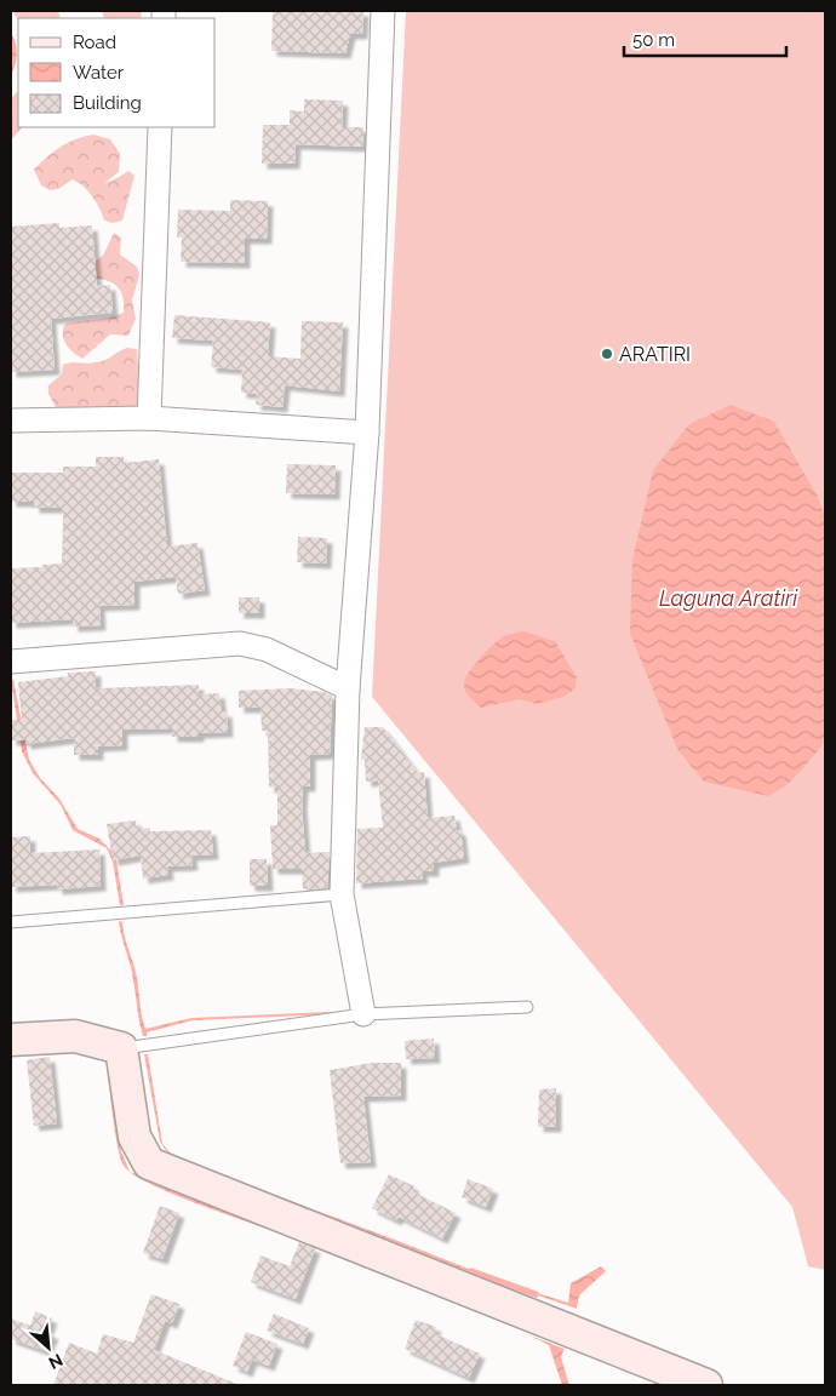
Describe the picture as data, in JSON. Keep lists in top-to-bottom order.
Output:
{
  "water": ["Laguna Aratiri"],
  "places": ["ARATIRI"],
  "legend": ["Road", "Water", "Building"],
  "scale_bar": "50 m",
  "north": "bottom right"
}
